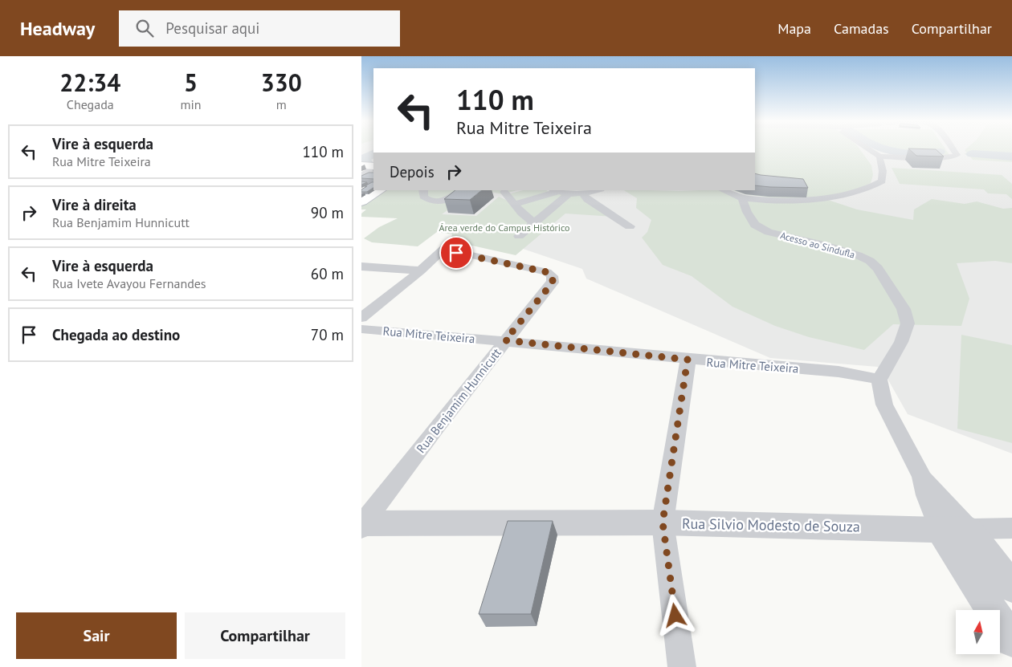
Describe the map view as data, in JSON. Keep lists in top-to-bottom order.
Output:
{
  "streets": {
    "street": [
      "Acesso ao Sindufla",
      "Rua Mitre Teixeira",
      "Rua Benjamim Hunnicutt",
      "Rua Silvio Modesto de Souza"
    ]
  },
  "crossings": [
    ["Acesso ao Sindufla", "Rua Mitre Teixeira"],
    ["Rua Mitre Teixeira", "Rua Benjamim Hunnicutt"],
    ["Rua Benjamim Hunnicutt", "Rua Silvio Modesto de Souza"]
  ],
  "parks": ["Área verde do Campus Histórico"],
  "north": "top",
  "page": {
    "header": "Headway",
    "search": "Pesquisar aqui",
    "nav": ["Mapa", "Camadas", "Compartilhar"],
    "eta": [
      "22:34",
      "Chegada",
      "5",
      "min",
      "330",
      "m"
    ],
    "turn": ["110 m", "Rua Mitre Teixeira"],
    "list": [
      {
        "name": "Vire à esquerda",
        "note": "Rua Mitre Teixeira",
        "value": "110 m"
      },
      {
        "name": "Vire à direita",
        "note": "Rua Benjamim Hunnicutt",
        "value": "90 m"
      },
      {
        "name": "Vire à esquerda",
        "note": "Rua Ivete Avayou Fernandes",
        "value": "60 m"
      },
      {
        "name": "Chegada ao destino",
        "value": "70 m"
      }
    ],
    "then": "Depois",
    "buttons": ["Sair", "Compartilhar"]
  }
}
